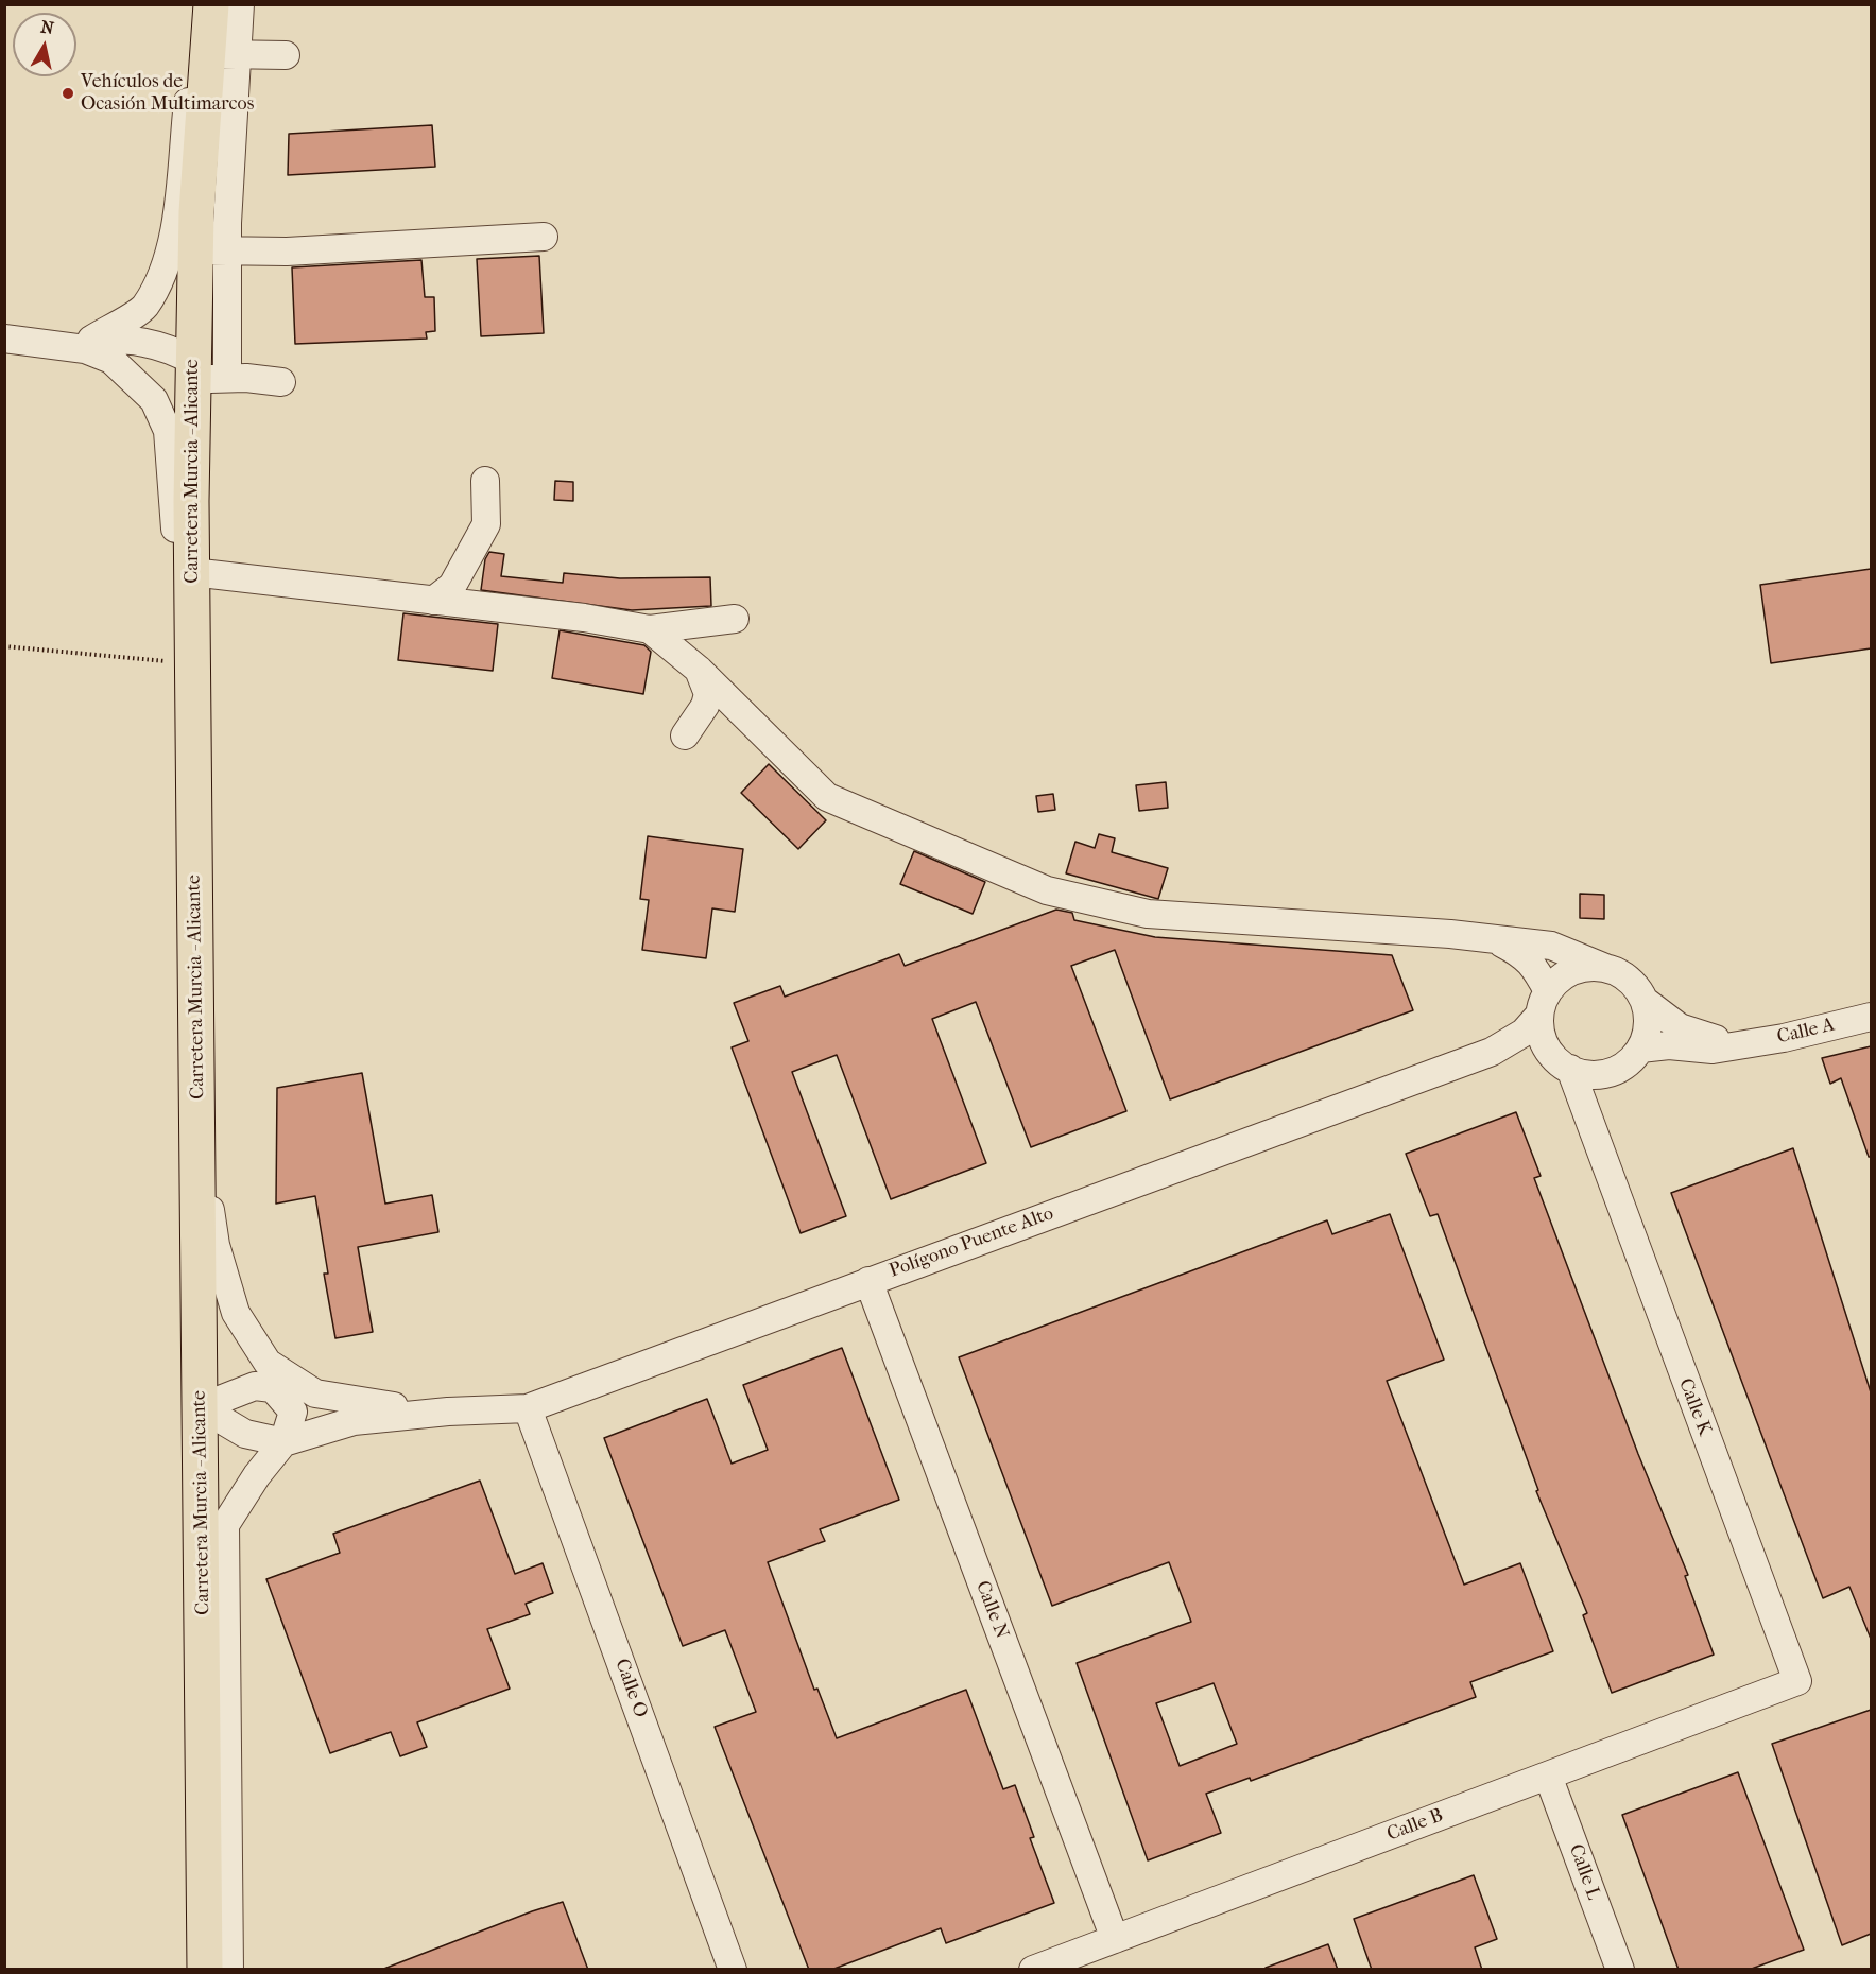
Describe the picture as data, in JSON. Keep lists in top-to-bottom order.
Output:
{
  "streets": {
    "highway": ["Carretera Murcia - Alicante"],
    "street": [
      "Calle A",
      "Polígono Puente Alto",
      "Calle K",
      "Calle N",
      "Calle O",
      "Calle B",
      "Calle L"
    ]
  },
  "crossings": [
    ["Calle A", "Polígono Puente Alto"],
    ["Calle A", "Calle K"],
    ["Polígono Puente Alto", "Calle K"],
    ["Polígono Puente Alto", "Calle N"],
    ["Polígono Puente Alto", "Calle O"],
    ["Calle K", "Calle B"],
    ["Calle N", "Calle B"],
    ["Calle B", "Calle L"]
  ],
  "places": ["Vehículos de Ocasión Multimarcos"],
  "north": "top"
}
